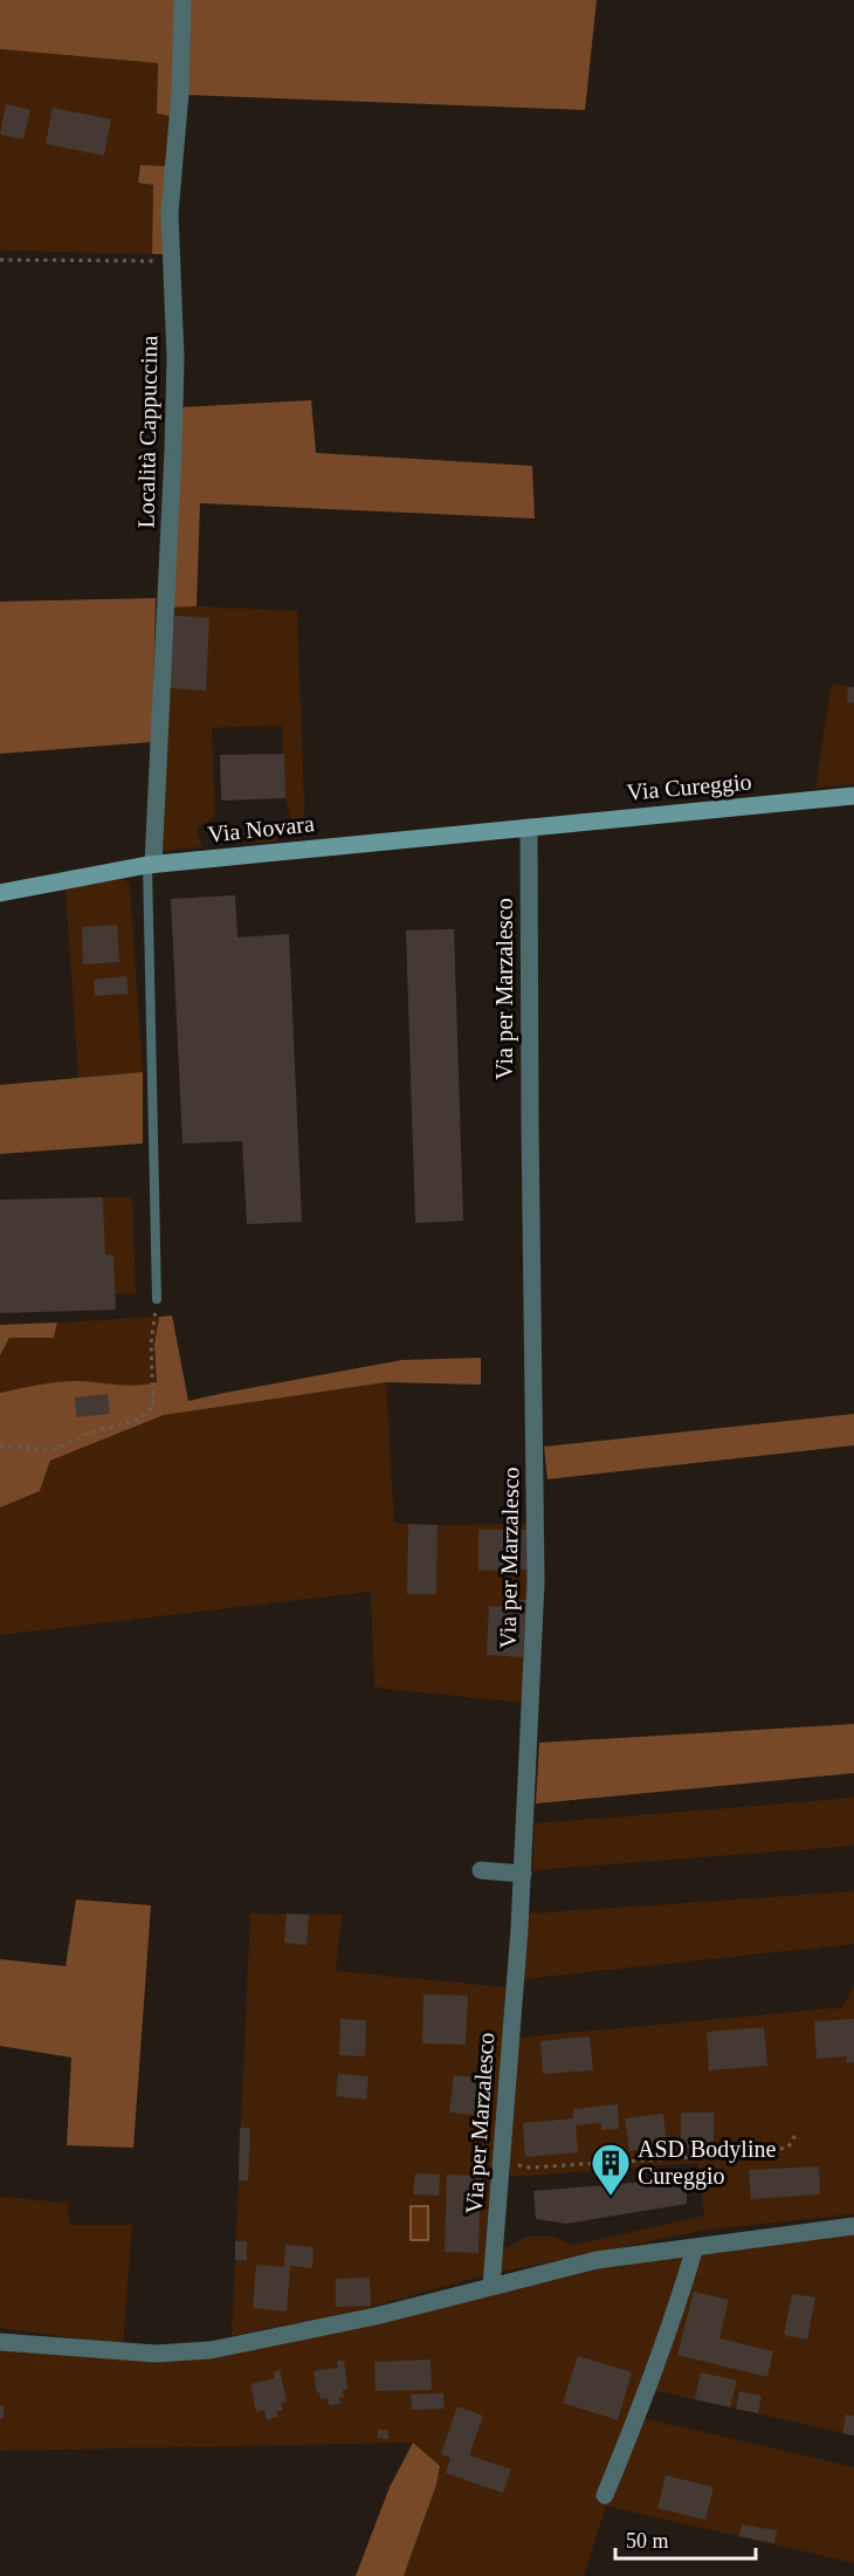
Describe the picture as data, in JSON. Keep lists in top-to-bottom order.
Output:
{
  "streets": {
    "main road": ["Via Cureggio", "Via Novara"],
    "street": ["Località Cappuccina", "Via per Marzalesco"]
  },
  "crossings": [
    ["Località Cappuccina", "Via Novara"],
    ["Via Cureggio", "Via Novara"],
    ["Via Cureggio", "Via per Marzalesco"],
    ["Via Novara", "Via per Marzalesco"]
  ],
  "places": {
    "building": ["ASD Bodyline Cureggio"]
  },
  "scale_bar": "50 m"
}
